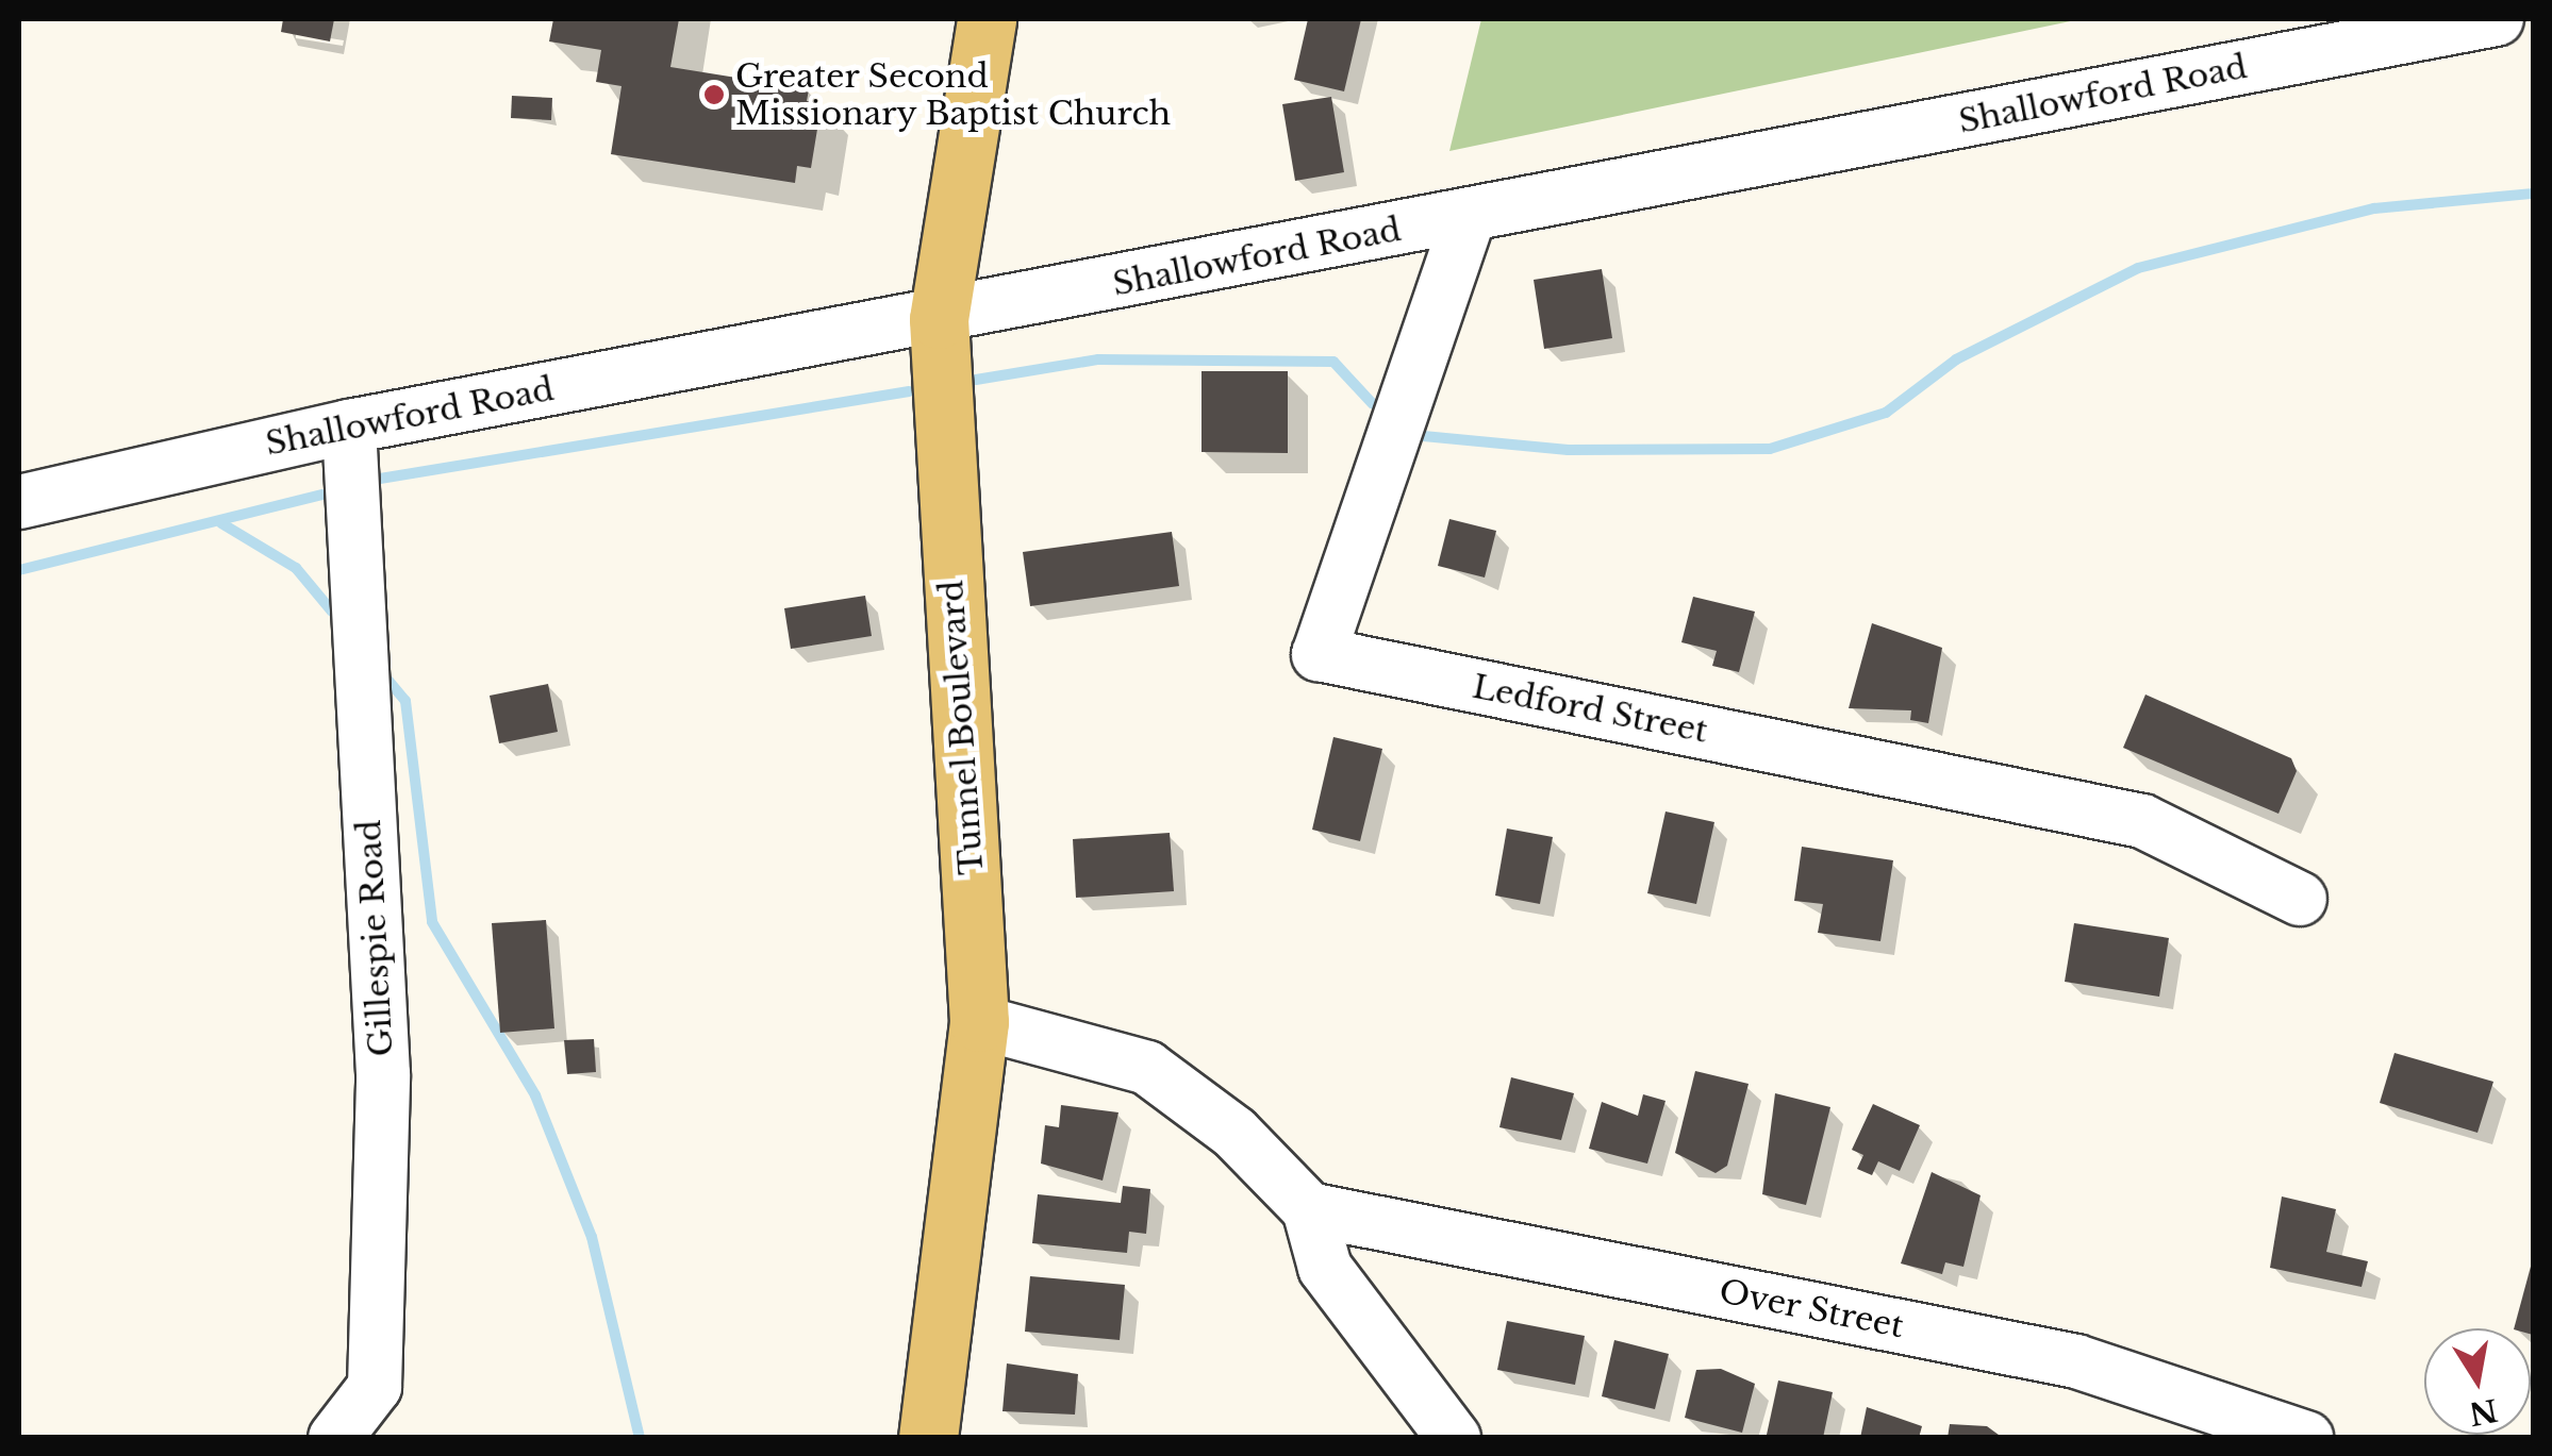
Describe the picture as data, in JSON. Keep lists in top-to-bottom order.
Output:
{
  "streets": {
    "main road": ["Tunnel Boulevard"],
    "street": [
      "Shallowford Road",
      "Ledford Street",
      "Gillespie Road",
      "Over Street"
    ]
  },
  "crossings": [
    ["Shallowford Road", "Ledford Street"],
    ["Shallowford Road", "Tunnel Boulevard"],
    ["Shallowford Road", "Gillespie Road"]
  ],
  "places": ["Greater Second Missionary Baptist Church"],
  "north": "bottom"
}
